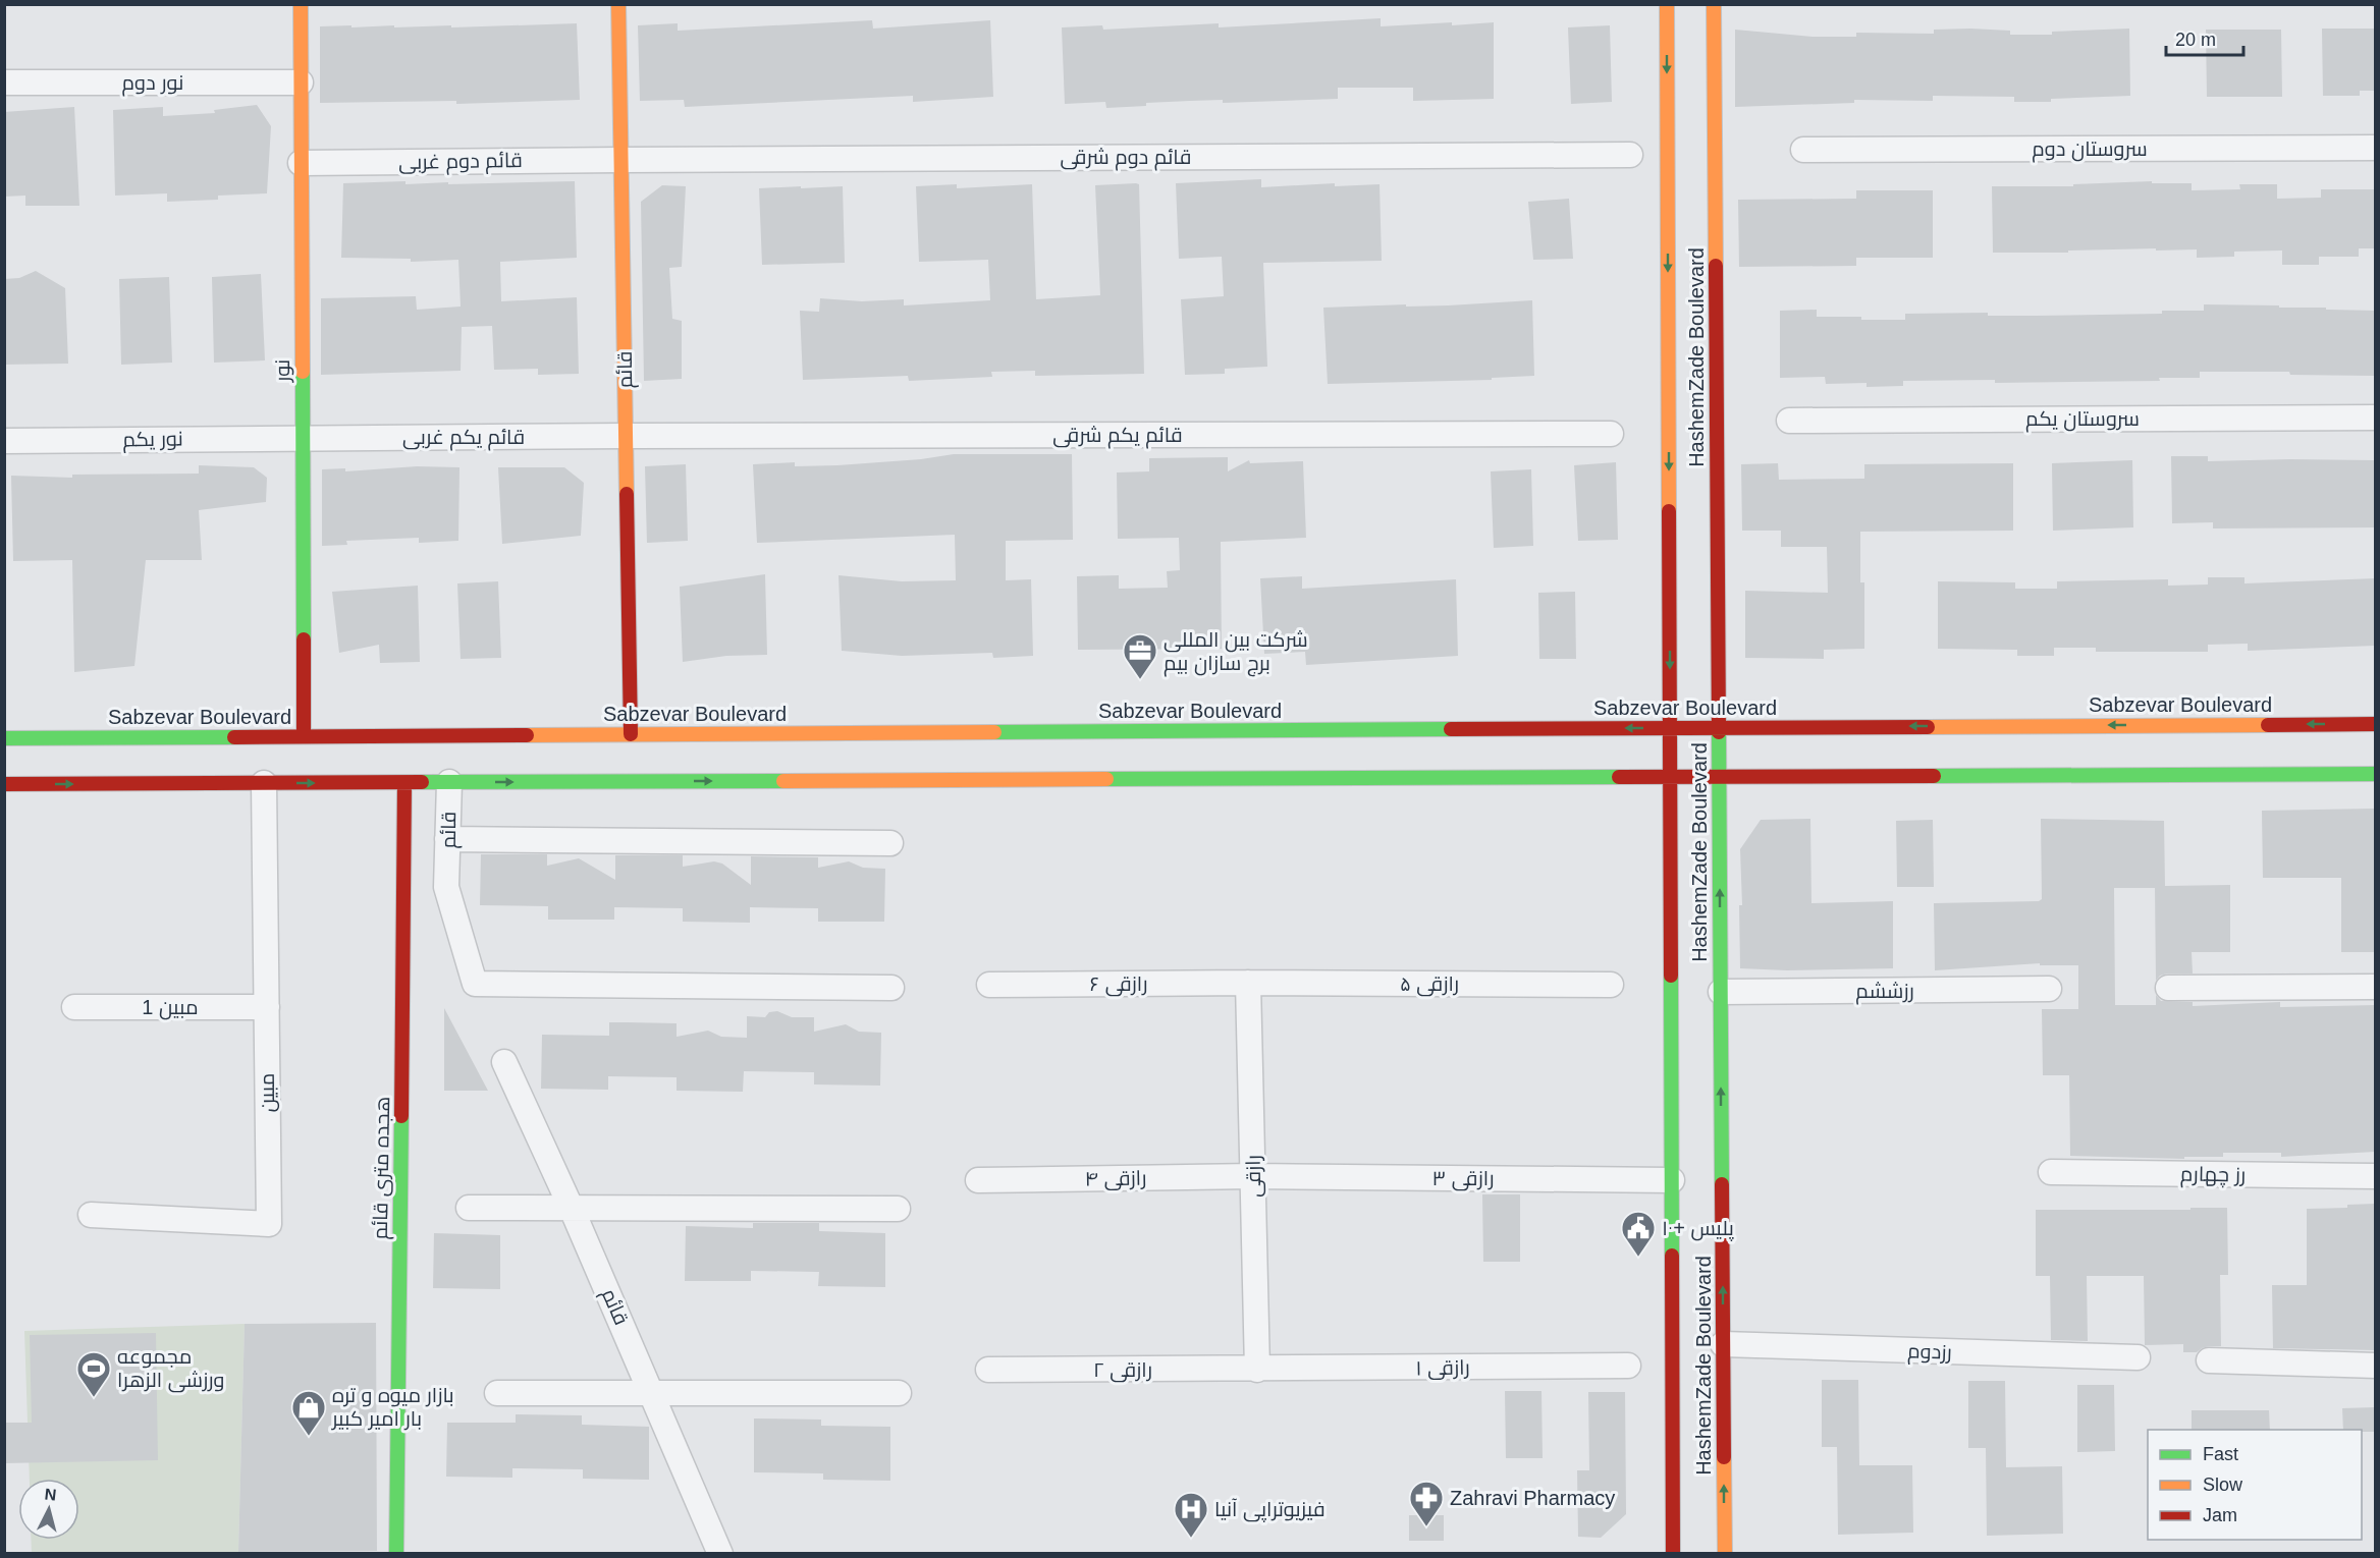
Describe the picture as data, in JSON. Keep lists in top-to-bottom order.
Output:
{
  "streets": {
    "street": [
      "نور دوم",
      "سروستان دوم",
      "قائم دوم شرقی",
      "قائم دوم غربی",
      "HashemZade Boulevard",
      "قائم",
      "نور",
      "سروستان یکم",
      "قائم یکم شرقی",
      "قائم یکم غربی",
      "نور یکم",
      "Sabzevar Boulevard",
      "رازقی ۶",
      "رازقی ۵",
      "رزششم",
      "مبین 1",
      "مبین",
      "هجده متری قائم",
      "رز چهارم",
      "رازقی",
      "رازقی ۴",
      "رازقی ۳",
      "رزدوم",
      "رازقی ۱",
      "رازقی ۲"
    ]
  },
  "crossings": [
    ["نور دوم", "نور"],
    ["قائم دوم شرقی", "قائم دوم غربی"],
    ["قائم دوم شرقی", "قائم"],
    ["قائم دوم غربی", "قائم"],
    ["قائم دوم غربی", "نور"],
    ["HashemZade Boulevard", "Sabzevar Boulevard"],
    ["HashemZade Boulevard", "رزششم"],
    ["HashemZade Boulevard", "رازقی ۳"],
    ["HashemZade Boulevard", "رزدوم"],
    ["قائم", "قائم یکم شرقی"],
    ["قائم", "قائم یکم غربی"],
    ["قائم", "Sabzevar Boulevard"],
    ["نور", "قائم یکم غربی"],
    ["نور", "نور یکم"],
    ["نور", "Sabzevar Boulevard"],
    ["قائم یکم شرقی", "قائم یکم غربی"],
    ["قائم یکم غربی", "نور یکم"],
    ["رازقی ۶", "رازقی ۵"],
    ["رازقی ۶", "رازقی"],
    ["رازقی ۵", "رازقی"],
    ["مبین 1", "مبین"],
    ["رازقی", "رازقی ۴"],
    ["رازقی", "رازقی ۳"],
    ["رازقی", "رازقی ۱"],
    ["رازقی", "رازقی ۲"],
    ["رازقی ۴", "رازقی ۳"],
    ["رازقی ۱", "رازقی ۲"]
  ],
  "places": {
    "office": ["شرکت بین المللی برج سازان بیم"],
    "public building": ["پلیس +۱۰"],
    "sports": ["مجموعه ورزشی الزهرا"],
    "shop": ["بازار میوه و تره بار امیر کبیر"],
    "pharmacy": ["Zahravi Pharmacy"],
    "hospital": ["فیزیوتراپی آنیا"]
  },
  "legend": ["Fast", "Slow", "Jam"],
  "scale_bar": "20 m",
  "north": "top"
}
